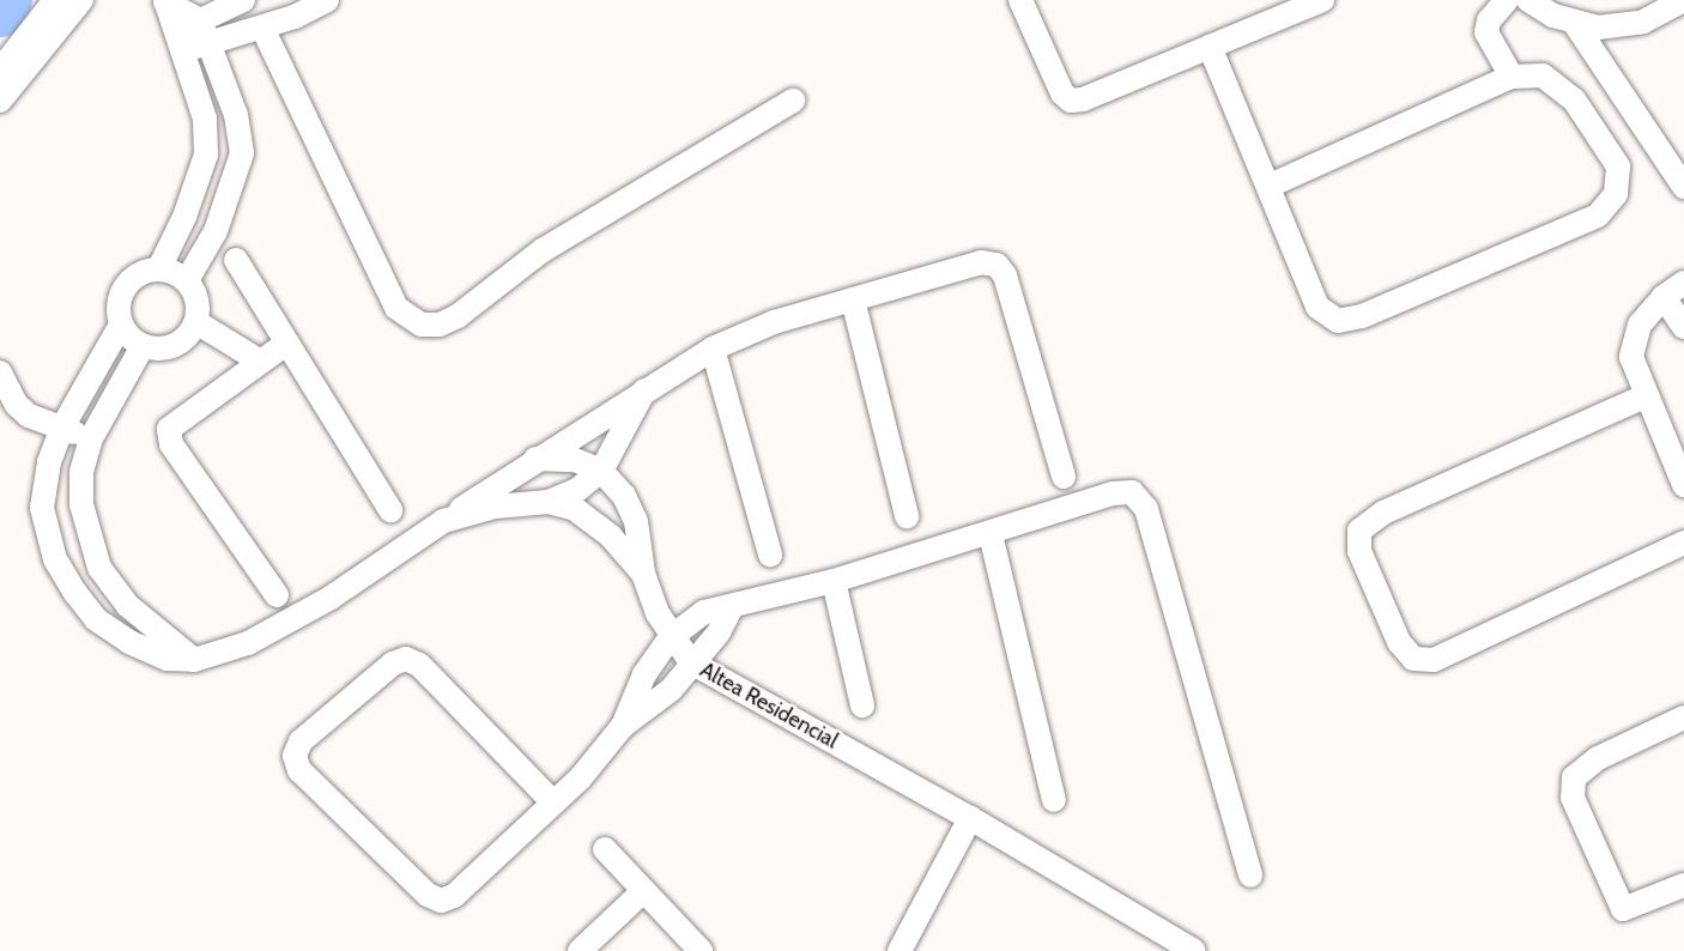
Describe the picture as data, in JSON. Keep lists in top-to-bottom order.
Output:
{
  "streets": {
    "street": ["Altea Residencial"]
  }
}
